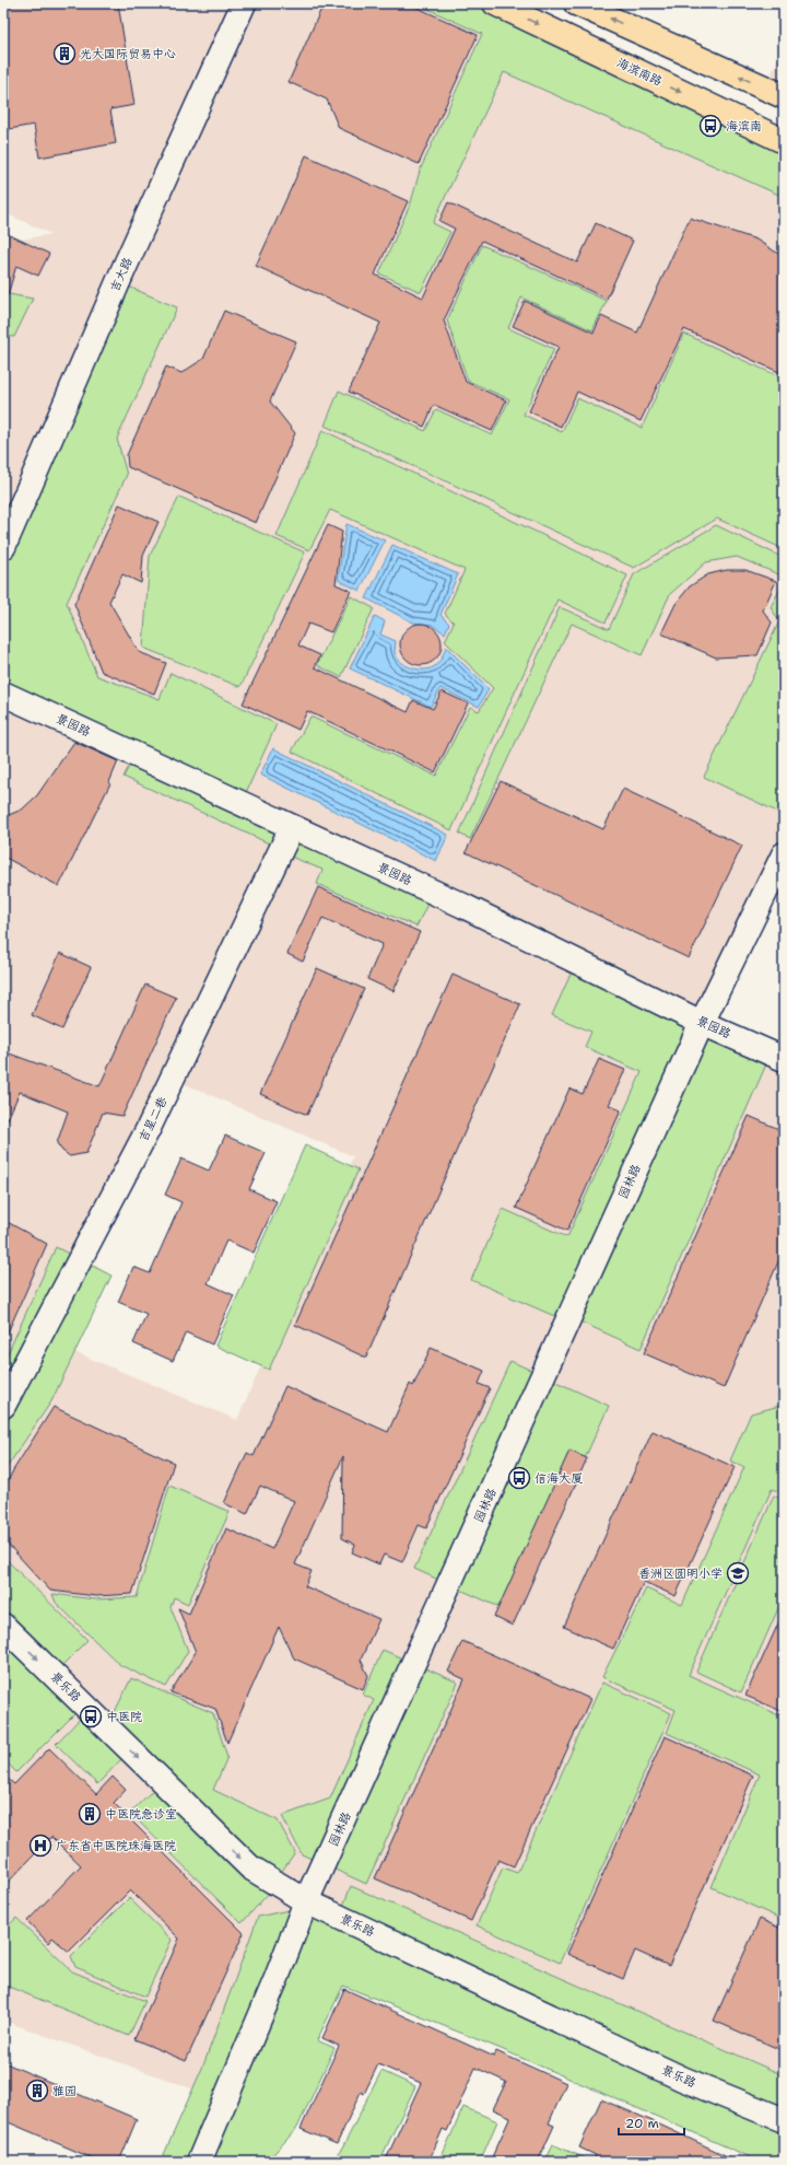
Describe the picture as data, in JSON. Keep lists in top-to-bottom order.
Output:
{
  "streets": {
    "main road": ["海滨南路"],
    "street": [
      "吉大路",
      "景园路",
      "吉星二巷",
      "园林路",
      "景乐路"
    ]
  },
  "crossings": [
    ["景园路", "吉星二巷"],
    ["景园路", "园林路"],
    ["园林路", "景乐路"]
  ],
  "one_way": ["景乐路"],
  "places": {
    "building": ["光大国际贸易中心", "中医院急诊室", "雅园"],
    "bus stop": ["海滨南", "信海大厦", "中医院"],
    "school or university": ["香洲区圆明小学"],
    "hospital": ["广东省中医院珠海医院"]
  },
  "scale_bar": "20 m"
}
